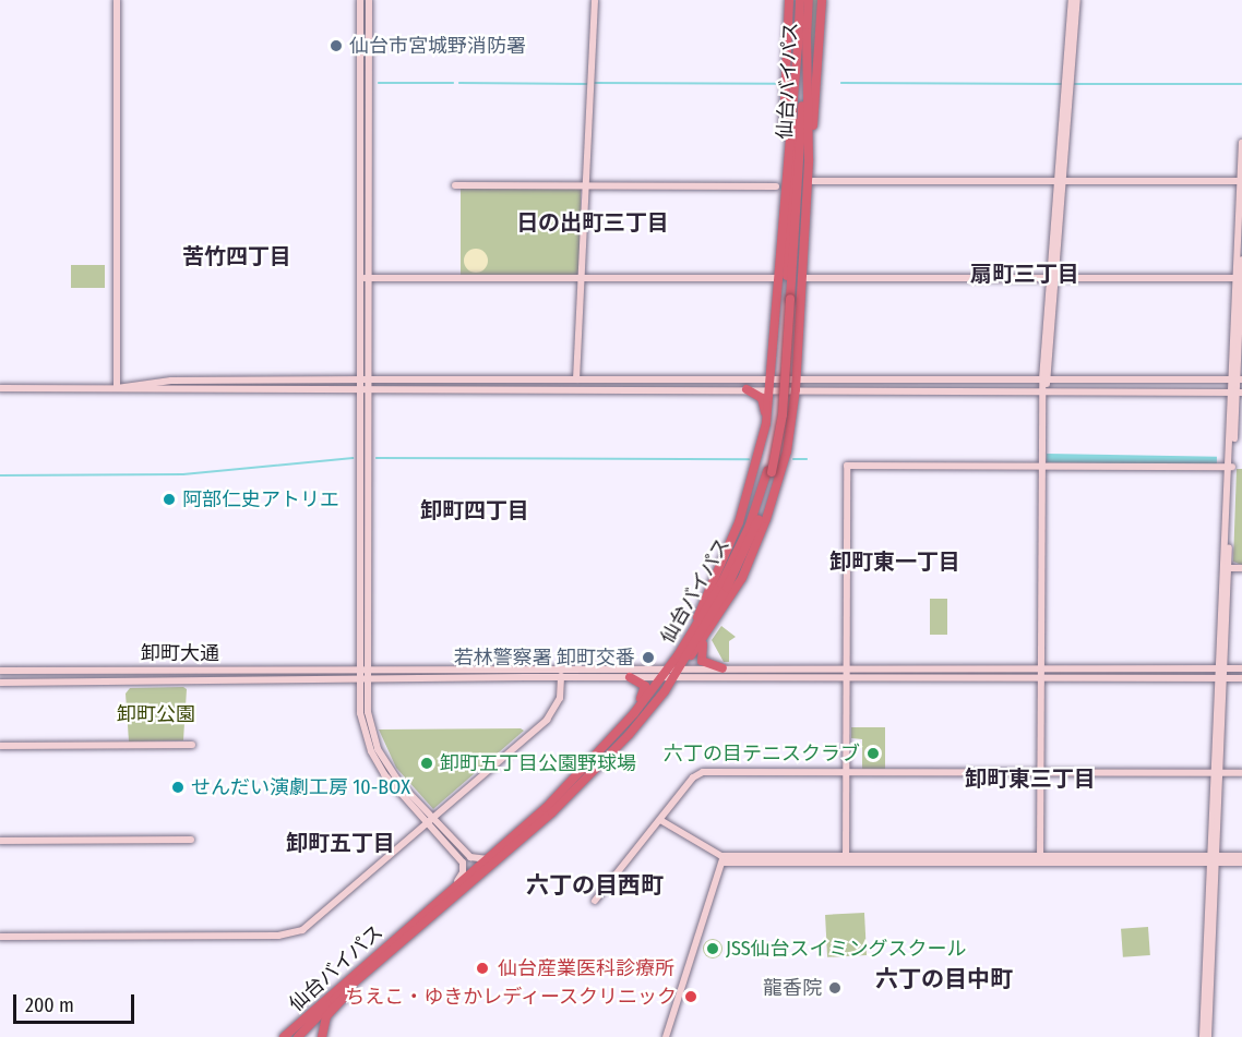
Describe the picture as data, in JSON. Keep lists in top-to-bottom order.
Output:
{
  "streets": {
    "highway": ["仙台バイパス"],
    "street": ["卸町大通"]
  },
  "crossings": [
    ["仙台バイパス", "卸町大通"]
  ],
  "districts": [
    "日の出町三丁目",
    "苦竹四丁目",
    "扇町三丁目",
    "卸町四丁目",
    "卸町東一丁目",
    "卸町東三丁目",
    "卸町五丁目",
    "六丁の目西町",
    "六丁の目中町"
  ],
  "parks": ["卸町公園"],
  "places": [
    "仙台市宮城野消防署",
    "阿部仁史アトリエ",
    "若林警察署 卸町交番",
    "六丁の目テニスクラブ",
    "卸町五丁目公園野球場",
    "せんだい演劇工房 10-BOX",
    "JSS仙台スイミングスクール",
    "仙台産業医科診療所",
    "龍香院",
    "ちえこ・ゆきかレディースクリニック"
  ],
  "scale_bar": "200 m"
}
